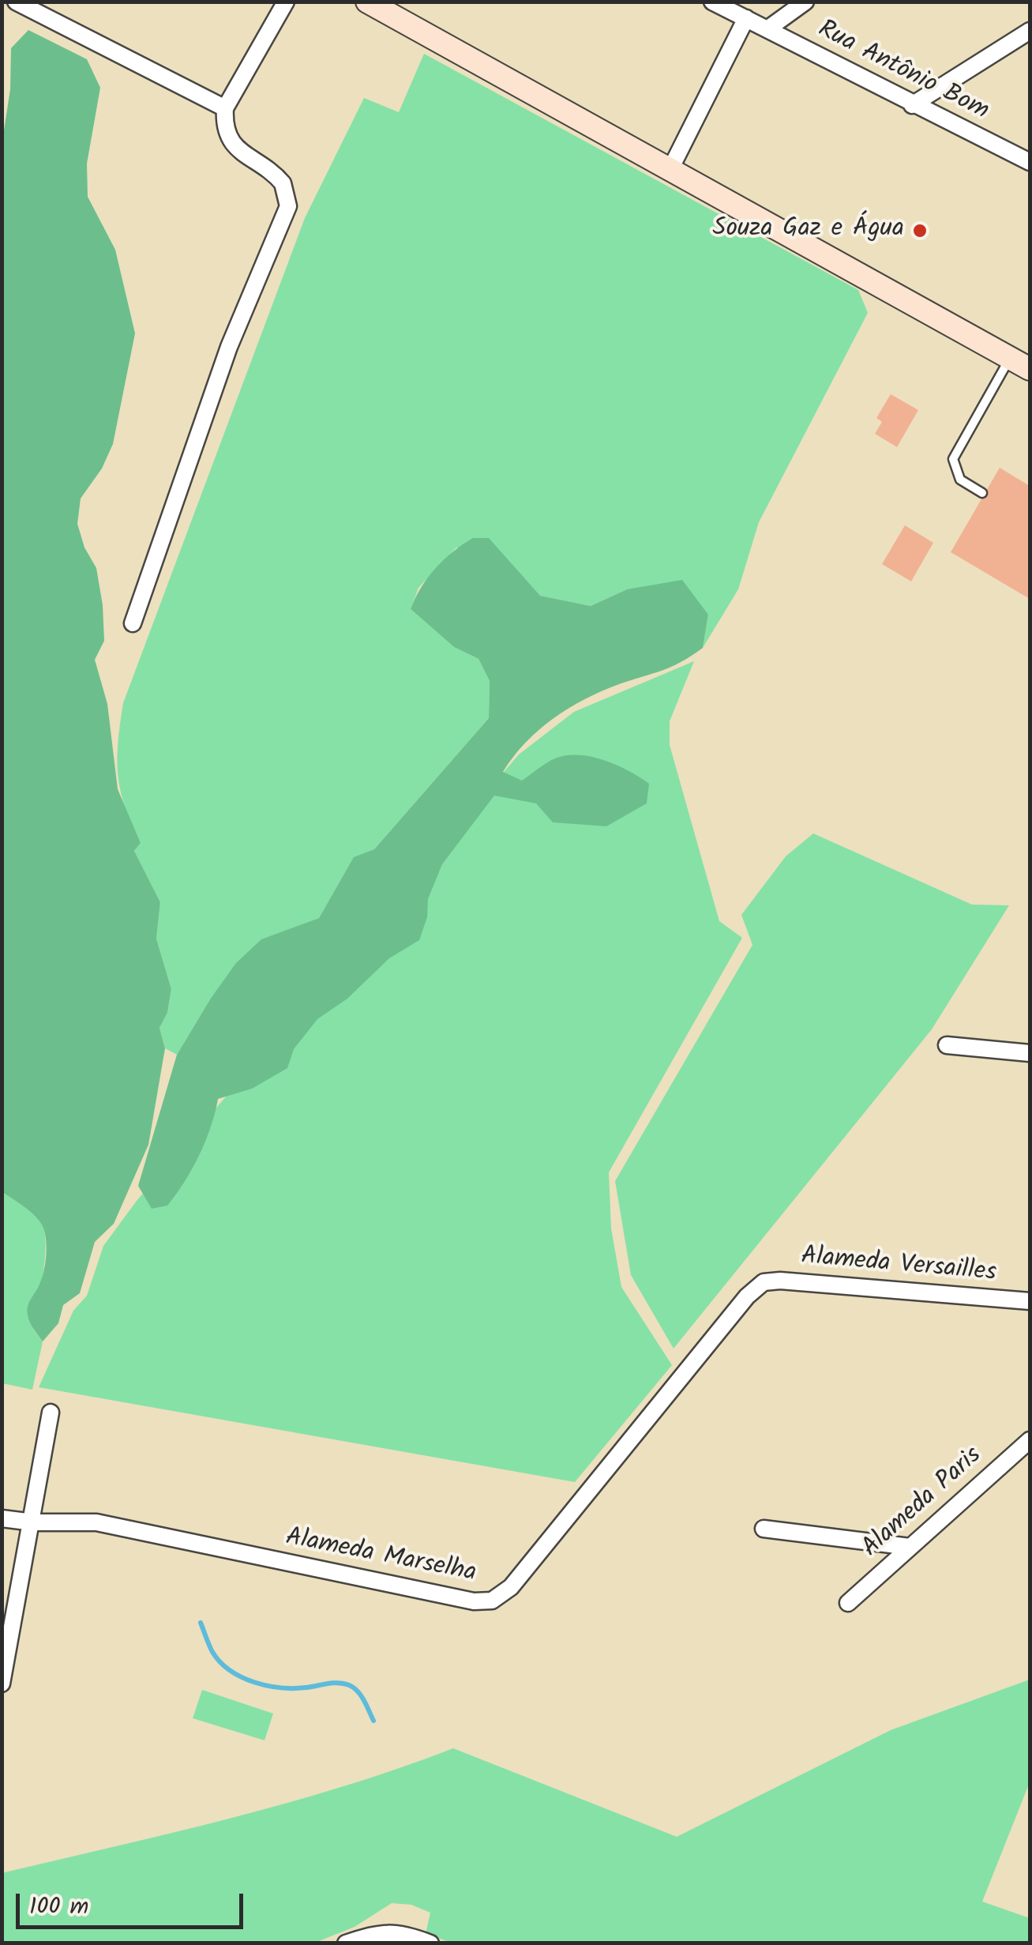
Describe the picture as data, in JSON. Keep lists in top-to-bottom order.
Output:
{
  "streets": {
    "street": [
      "Rua Antônio Bom",
      "Alameda Versailles",
      "Alameda Paris",
      "Alameda Marselha"
    ]
  },
  "crossings": [
    ["Alameda Versailles", "Alameda Marselha"]
  ],
  "places": ["Souza Gaz e Água"],
  "scale_bar": "100 m"
}
